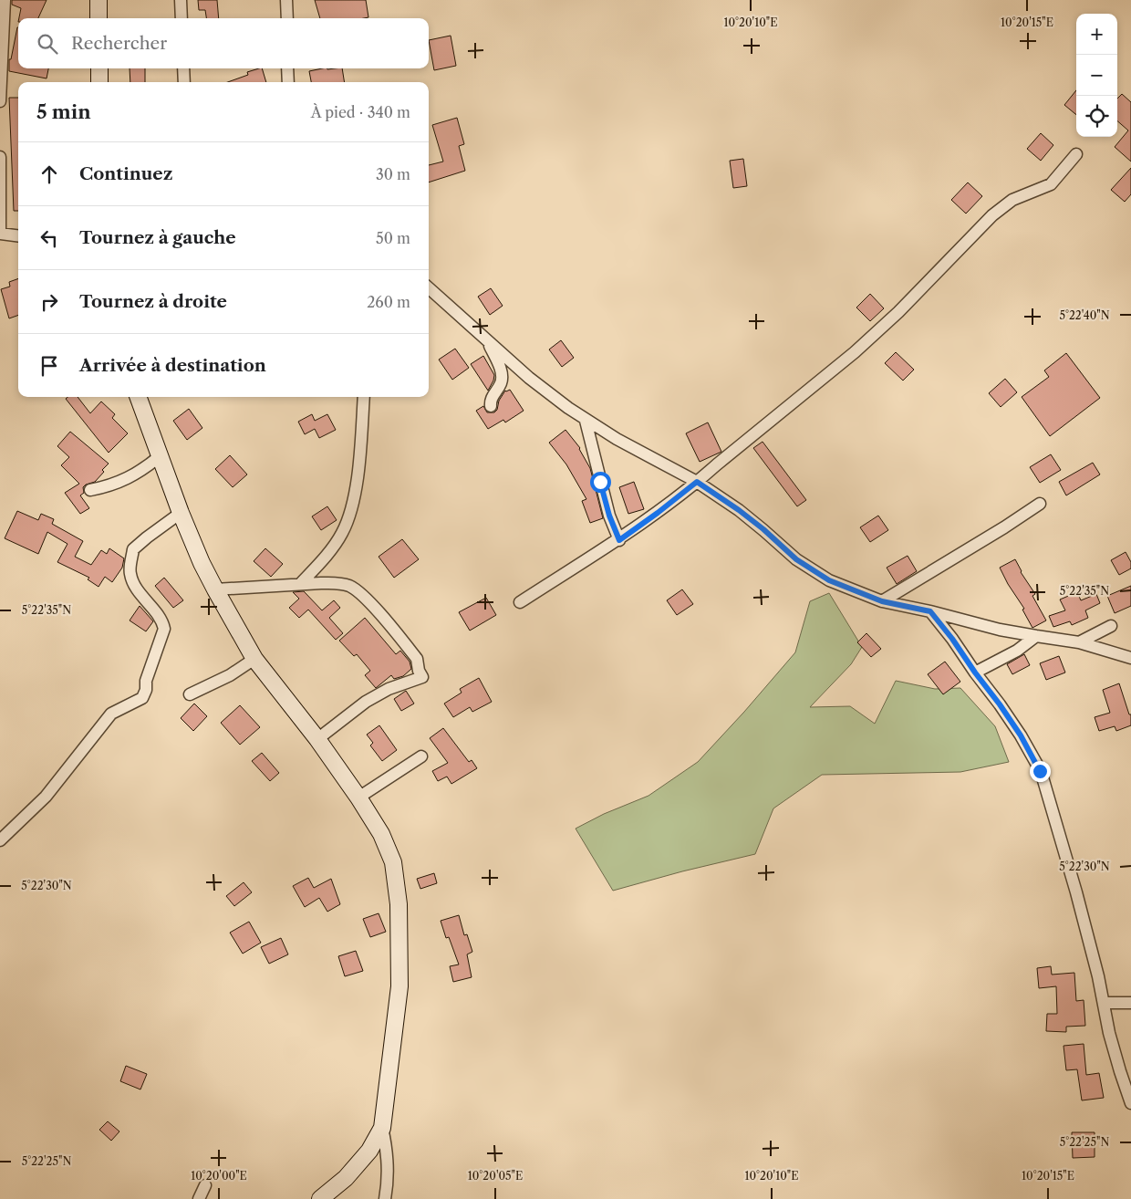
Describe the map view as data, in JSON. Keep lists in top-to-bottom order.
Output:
{
  "page": {
    "map_buttons": ["+", "−"],
    "search": "Rechercher",
    "heading": ["5 min", "À pied · 340 m"],
    "list": [
      ["Continuez", "30 m"],
      ["Tournez à gauche", "50 m"],
      ["Tournez à droite", "260 m"],
      "Arrivée à destination"
    ]
  },
  "coordinates": [
    "10°20'10\"E",
    "10°20'15\"E",
    "5°22'40\"N",
    "5°22'35\"N",
    "5°22'30\"N",
    "5°22'25\"N",
    "10°20'00\"E",
    "10°20'05\"E"
  ]
}
